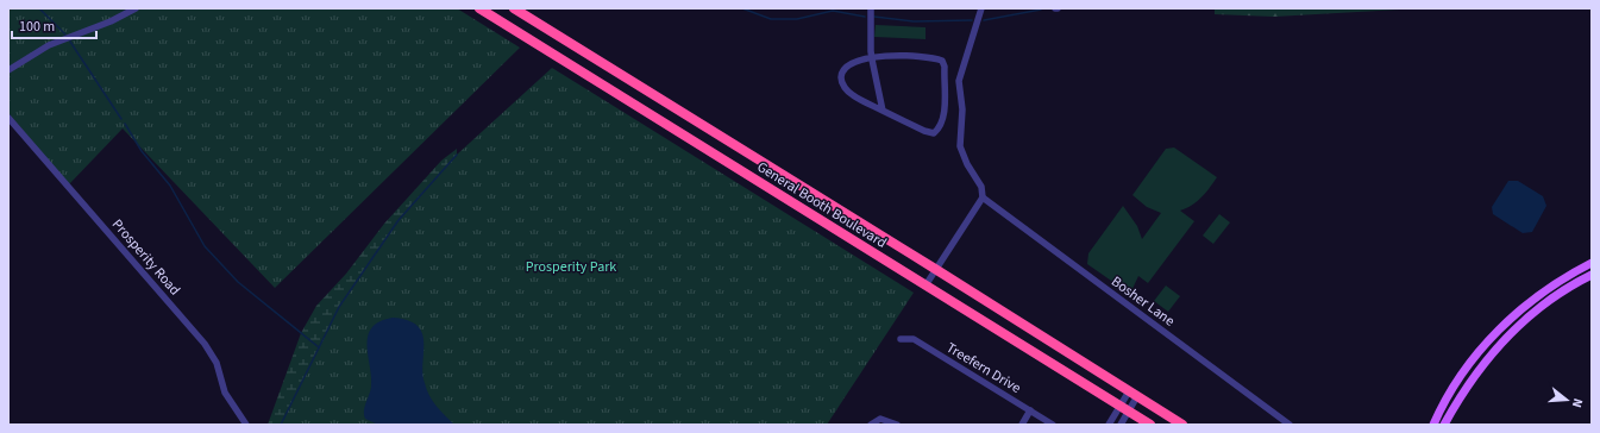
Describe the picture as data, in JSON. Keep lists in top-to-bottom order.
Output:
{
  "streets": {
    "highway": ["General Booth Boulevard"],
    "street": ["Prosperity Road", "Bosher Lane", "Treefern Drive"]
  },
  "parks": ["Prosperity Park"],
  "scale_bar": "100 m",
  "north": "right"
}
